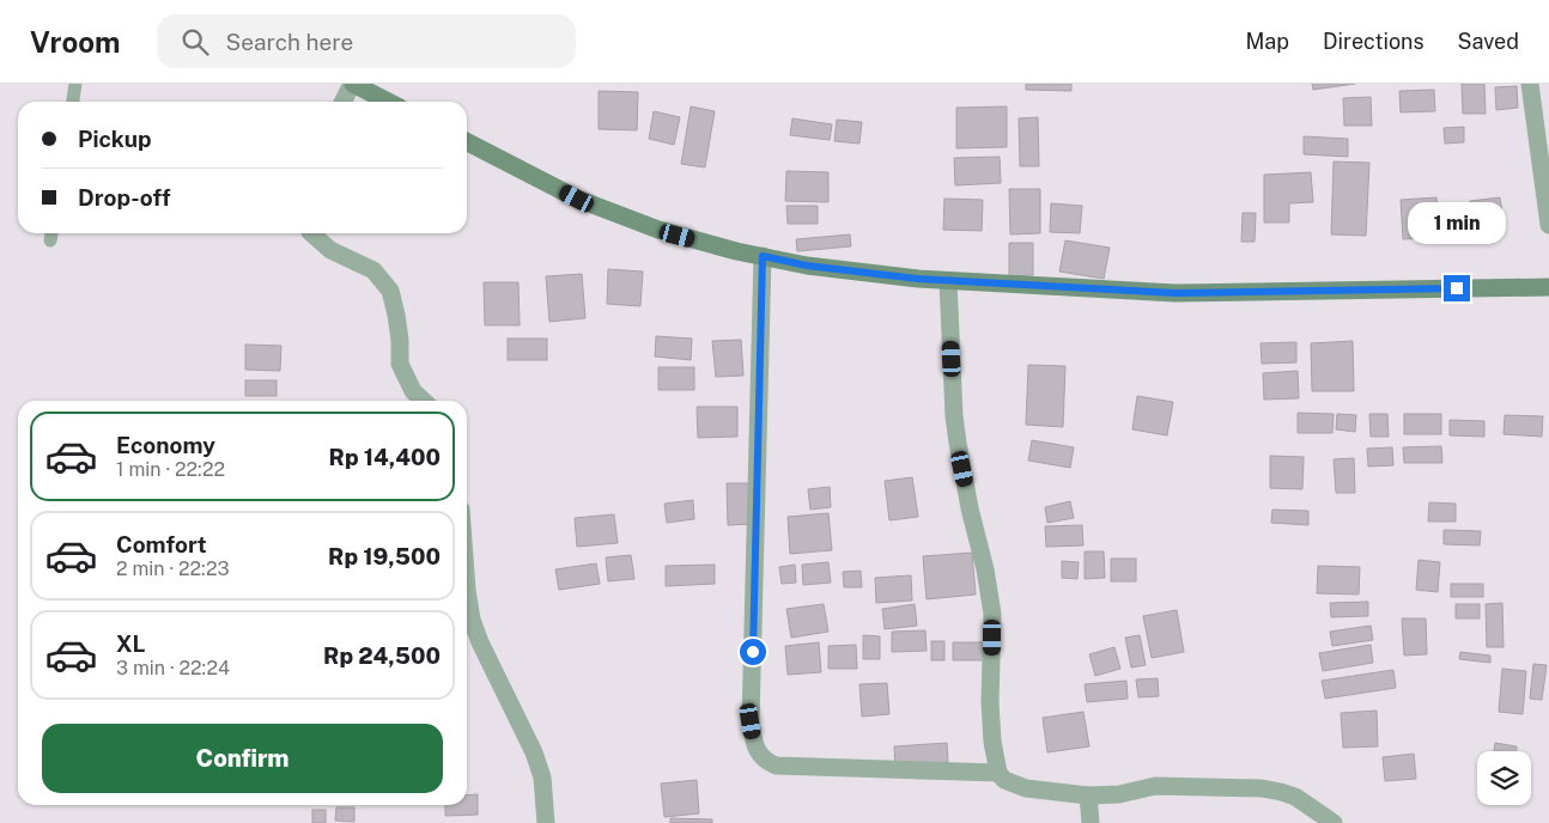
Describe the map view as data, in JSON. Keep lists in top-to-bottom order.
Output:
{
  "page": {
    "header": "Vroom",
    "search": "Search here",
    "nav": ["Map", "Directions", "Saved"],
    "banner": ["Pickup", "Drop-off"],
    "bubble": "1 min",
    "list": [
      {
        "name": "Economy",
        "note": "1 min · 22:22",
        "value": "Rp 14,400"
      },
      {
        "name": "Comfort",
        "note": "2 min · 22:23",
        "value": "Rp 19,500"
      },
      {
        "name": "XL",
        "note": "3 min · 22:24",
        "value": "Rp 24,500"
      }
    ],
    "buttons": "Confirm"
  }
}
